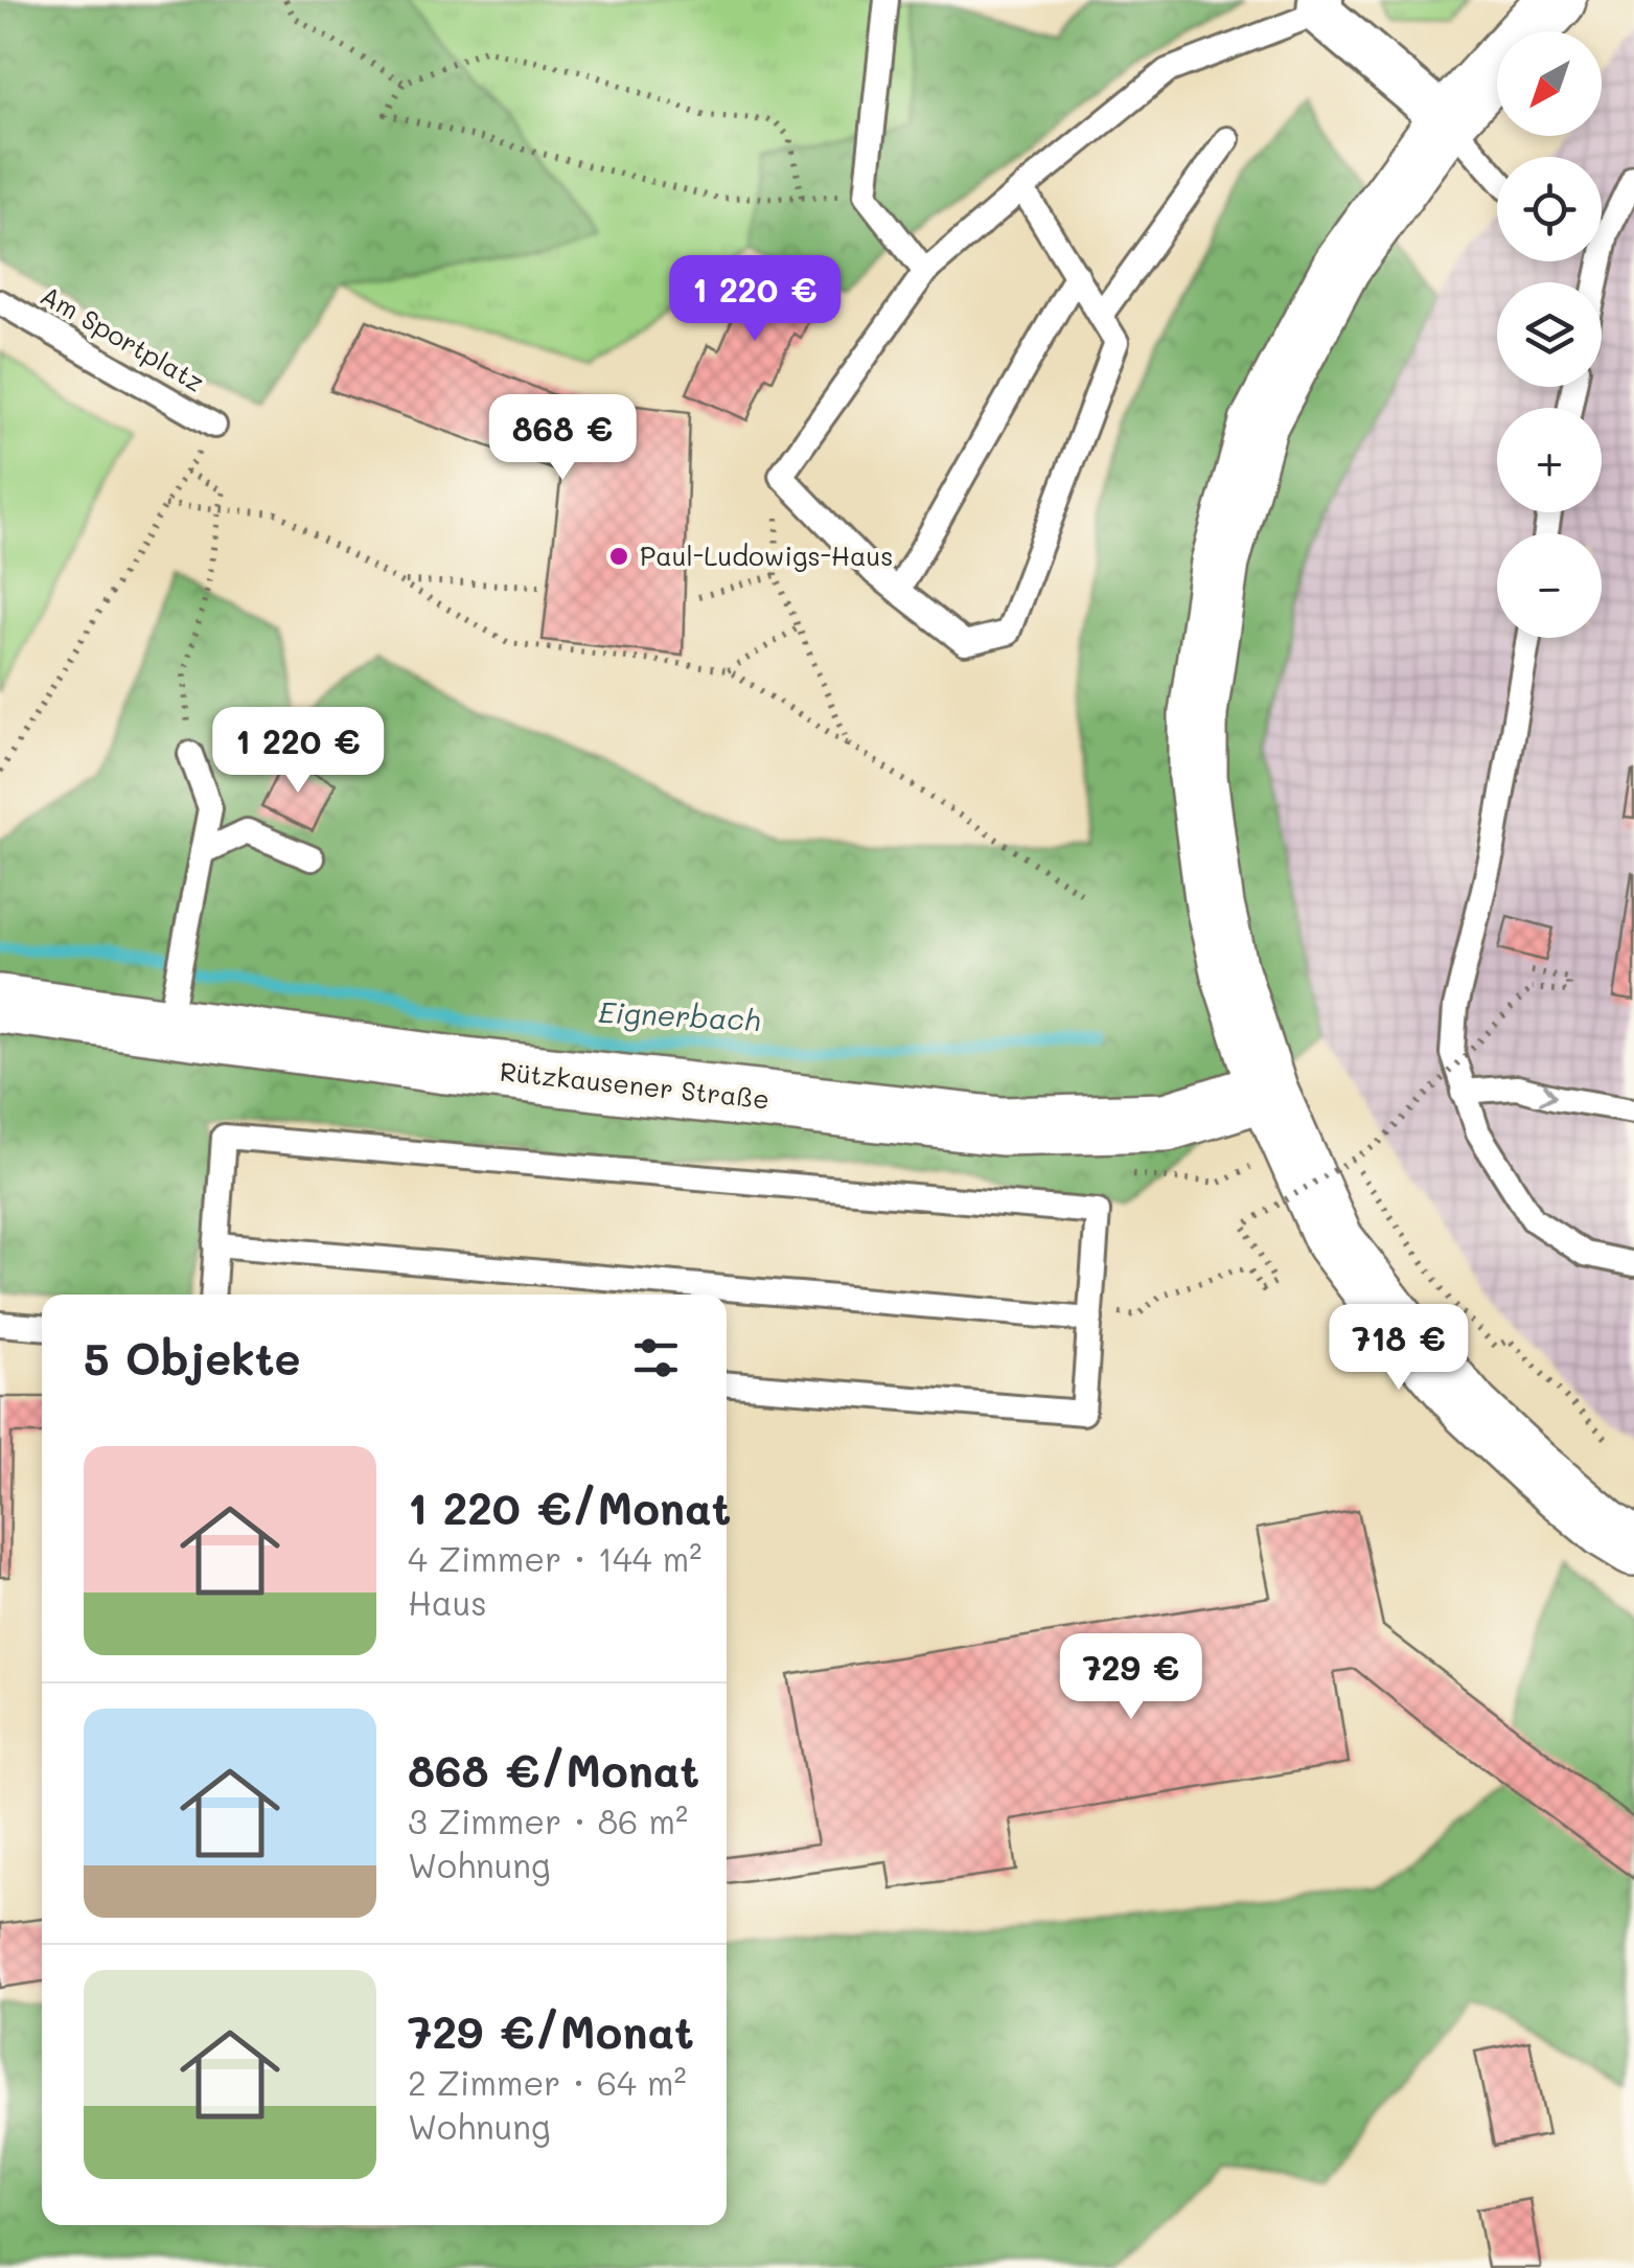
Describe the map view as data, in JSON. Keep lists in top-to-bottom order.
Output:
{
  "streets": {
    "street": ["Rützkausener Straße"],
    "lane": ["Am Sportplatz"]
  },
  "water": ["Eignerbach"],
  "places": ["Paul-Ludowigs-Haus"],
  "north": "bottom left",
  "page": {
    "map_buttons": ["+", "−"],
    "price": [
      "1 220 €",
      "868 €",
      "1 220 €",
      "718 €",
      "729 €"
    ],
    "heading": "5 Objekte",
    "list": [
      {
        "name": "1 220 €/Monat",
        "note": "4 Zimmer · 144 m² · Haus"
      },
      {
        "name": "868 €/Monat",
        "note": "3 Zimmer · 86 m² · Wohnung"
      },
      {
        "name": "729 €/Monat",
        "note": "2 Zimmer · 64 m² · Wohnung"
      }
    ]
  }
}
